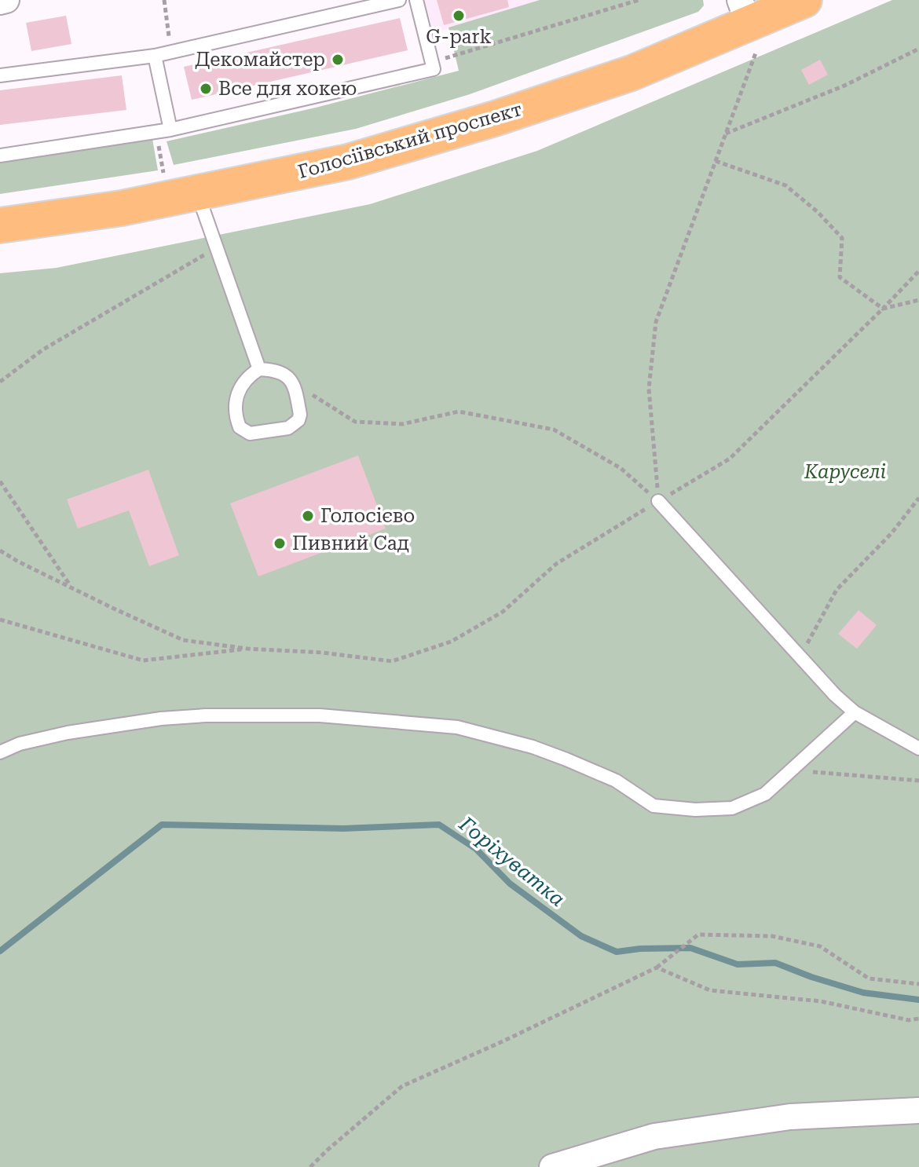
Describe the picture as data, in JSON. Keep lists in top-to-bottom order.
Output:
{
  "streets": {
    "highway": ["Голосіївський проспект"]
  },
  "water": ["Горіхуватка"],
  "parks": ["Каруселі"],
  "places": [
    "G-park",
    "Декомайстер",
    "Все для хокею",
    "Голосієво",
    "Пивний Сад"
  ]
}
